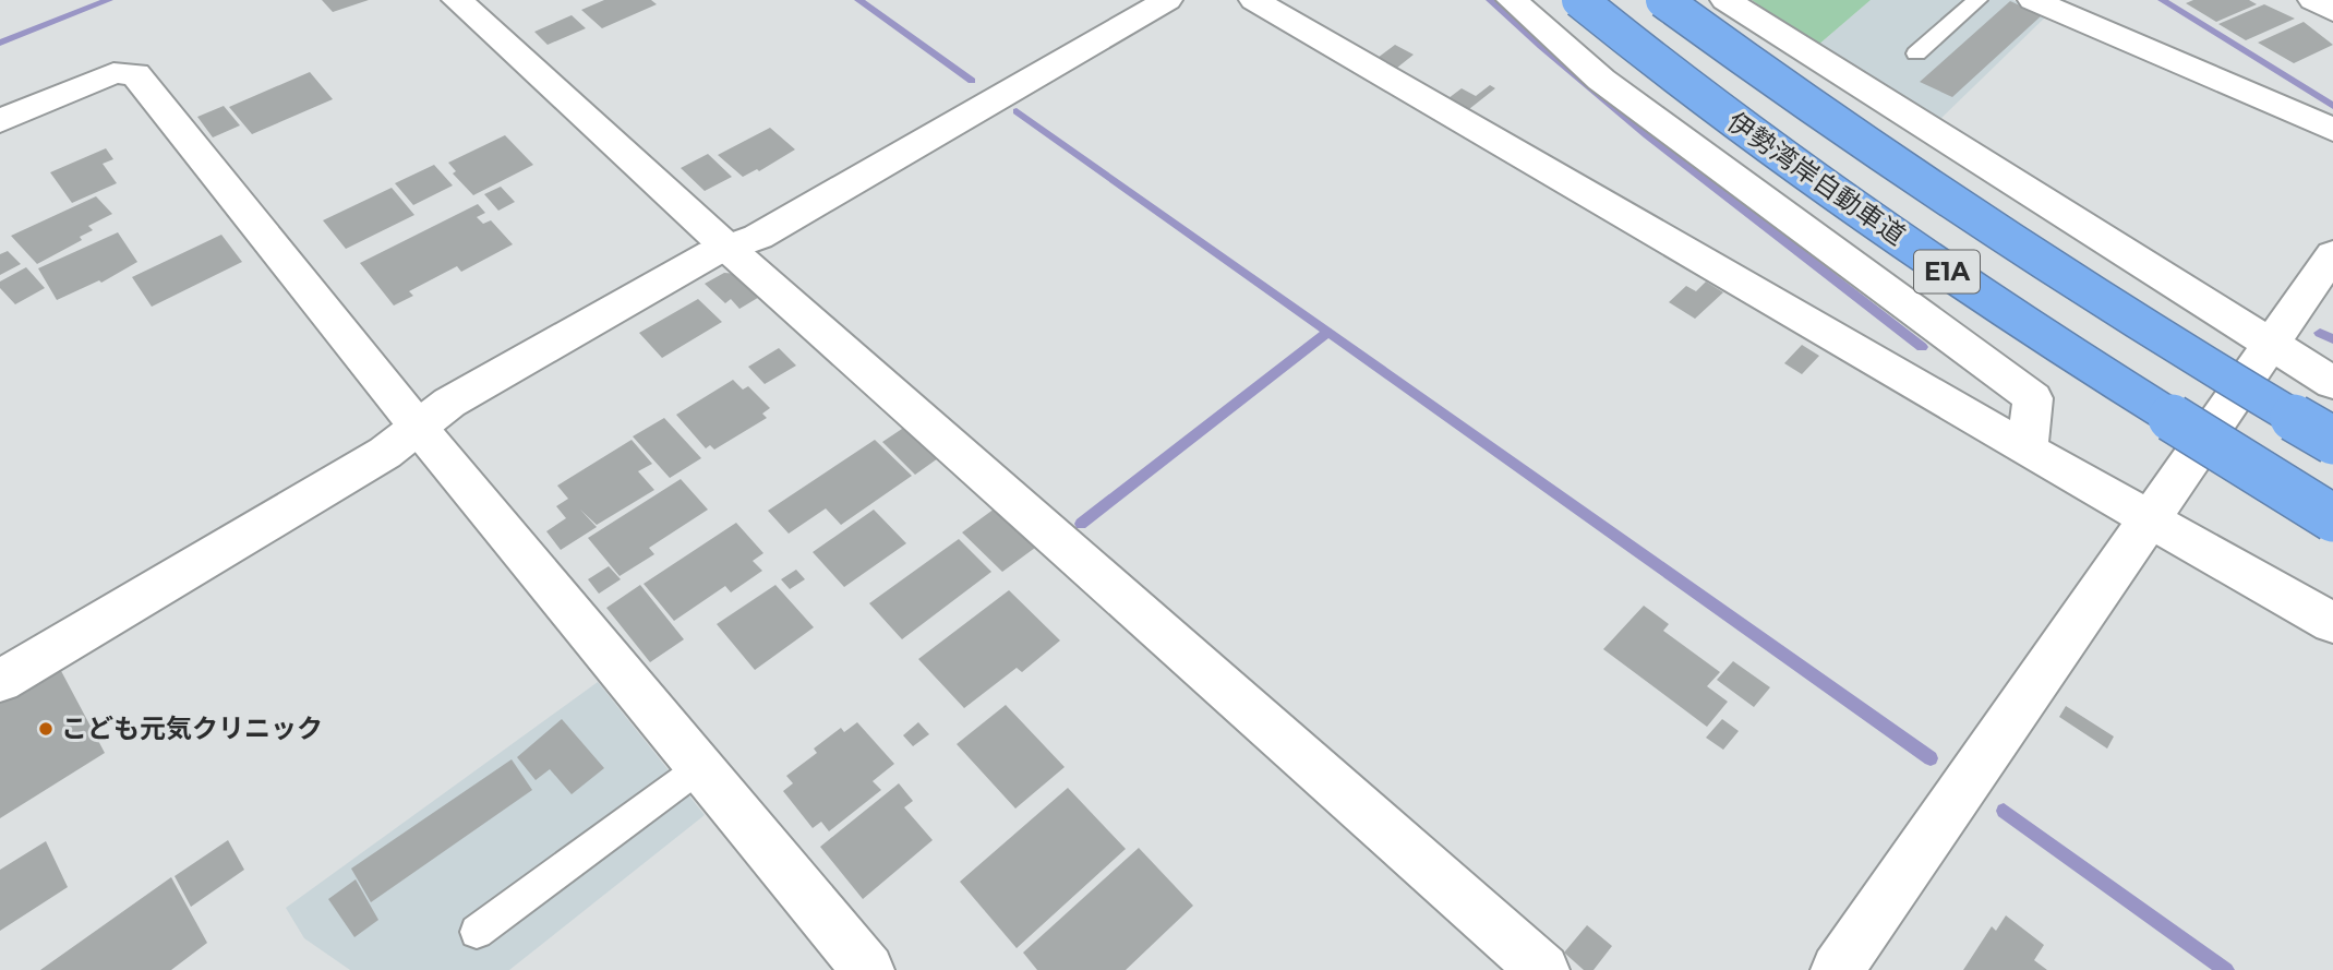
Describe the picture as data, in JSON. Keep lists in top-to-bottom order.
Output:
{
  "streets": {
    "highway": ["伊勢湾岸自動車道", "E1A"]
  },
  "places": ["こども元気クリニック"]
}
